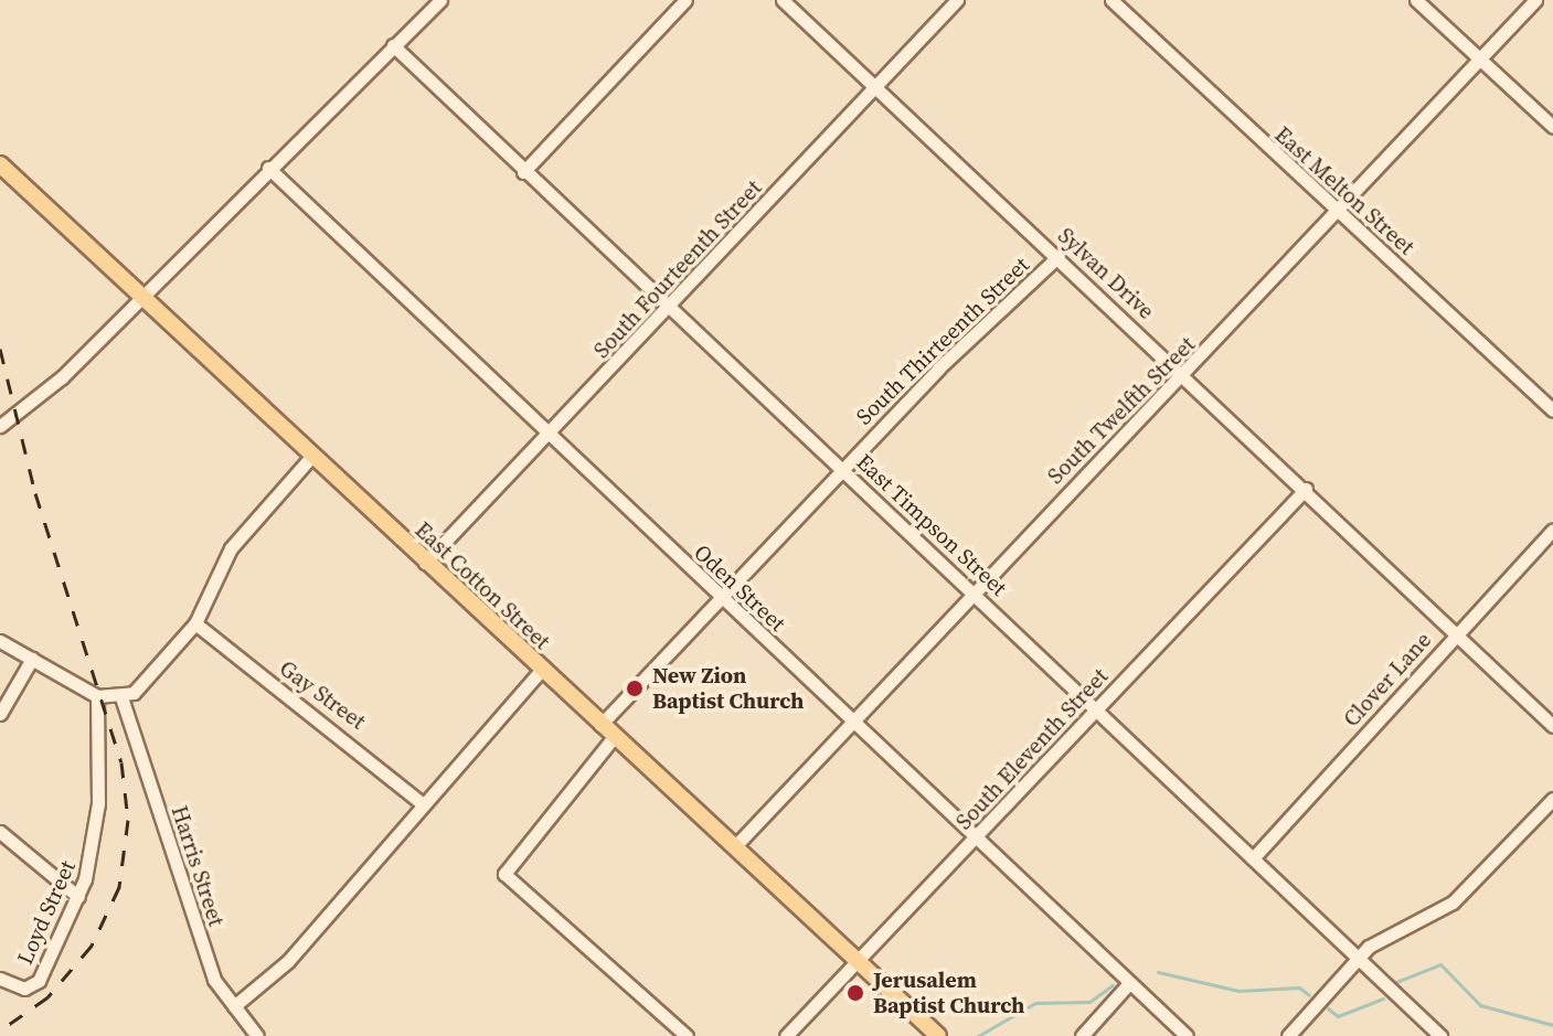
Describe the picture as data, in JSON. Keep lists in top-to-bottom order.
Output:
{
  "streets": {
    "main road": ["East Cotton Street"],
    "street": [
      "East Melton Street",
      "South Fourteenth Street",
      "Sylvan Drive",
      "South Thirteenth Street",
      "South Twelfth Street",
      "East Timpson Street",
      "Oden Street",
      "Clover Lane",
      "Gay Street",
      "South Eleventh Street",
      "Harris Street",
      "Loyd Street"
    ]
  },
  "crossings": [
    ["East Melton Street", "South Twelfth Street"],
    ["South Fourteenth Street", "Sylvan Drive"],
    ["South Fourteenth Street", "East Timpson Street"],
    ["South Fourteenth Street", "East Cotton Street"],
    ["South Fourteenth Street", "Oden Street"],
    ["Sylvan Drive", "South Thirteenth Street"],
    ["Sylvan Drive", "South Twelfth Street"],
    ["Sylvan Drive", "Clover Lane"],
    ["Sylvan Drive", "South Eleventh Street"],
    ["South Thirteenth Street", "East Timpson Street"],
    ["South Thirteenth Street", "East Cotton Street"],
    ["South Thirteenth Street", "Oden Street"],
    ["South Twelfth Street", "East Timpson Street"],
    ["South Twelfth Street", "East Cotton Street"],
    ["South Twelfth Street", "Oden Street"],
    ["East Timpson Street", "Clover Lane"],
    ["East Timpson Street", "South Eleventh Street"],
    ["East Cotton Street", "South Eleventh Street"],
    ["Oden Street", "South Eleventh Street"]
  ],
  "places": ["New Zion Baptist Church", "Jerusalem Baptist Church"]
}
